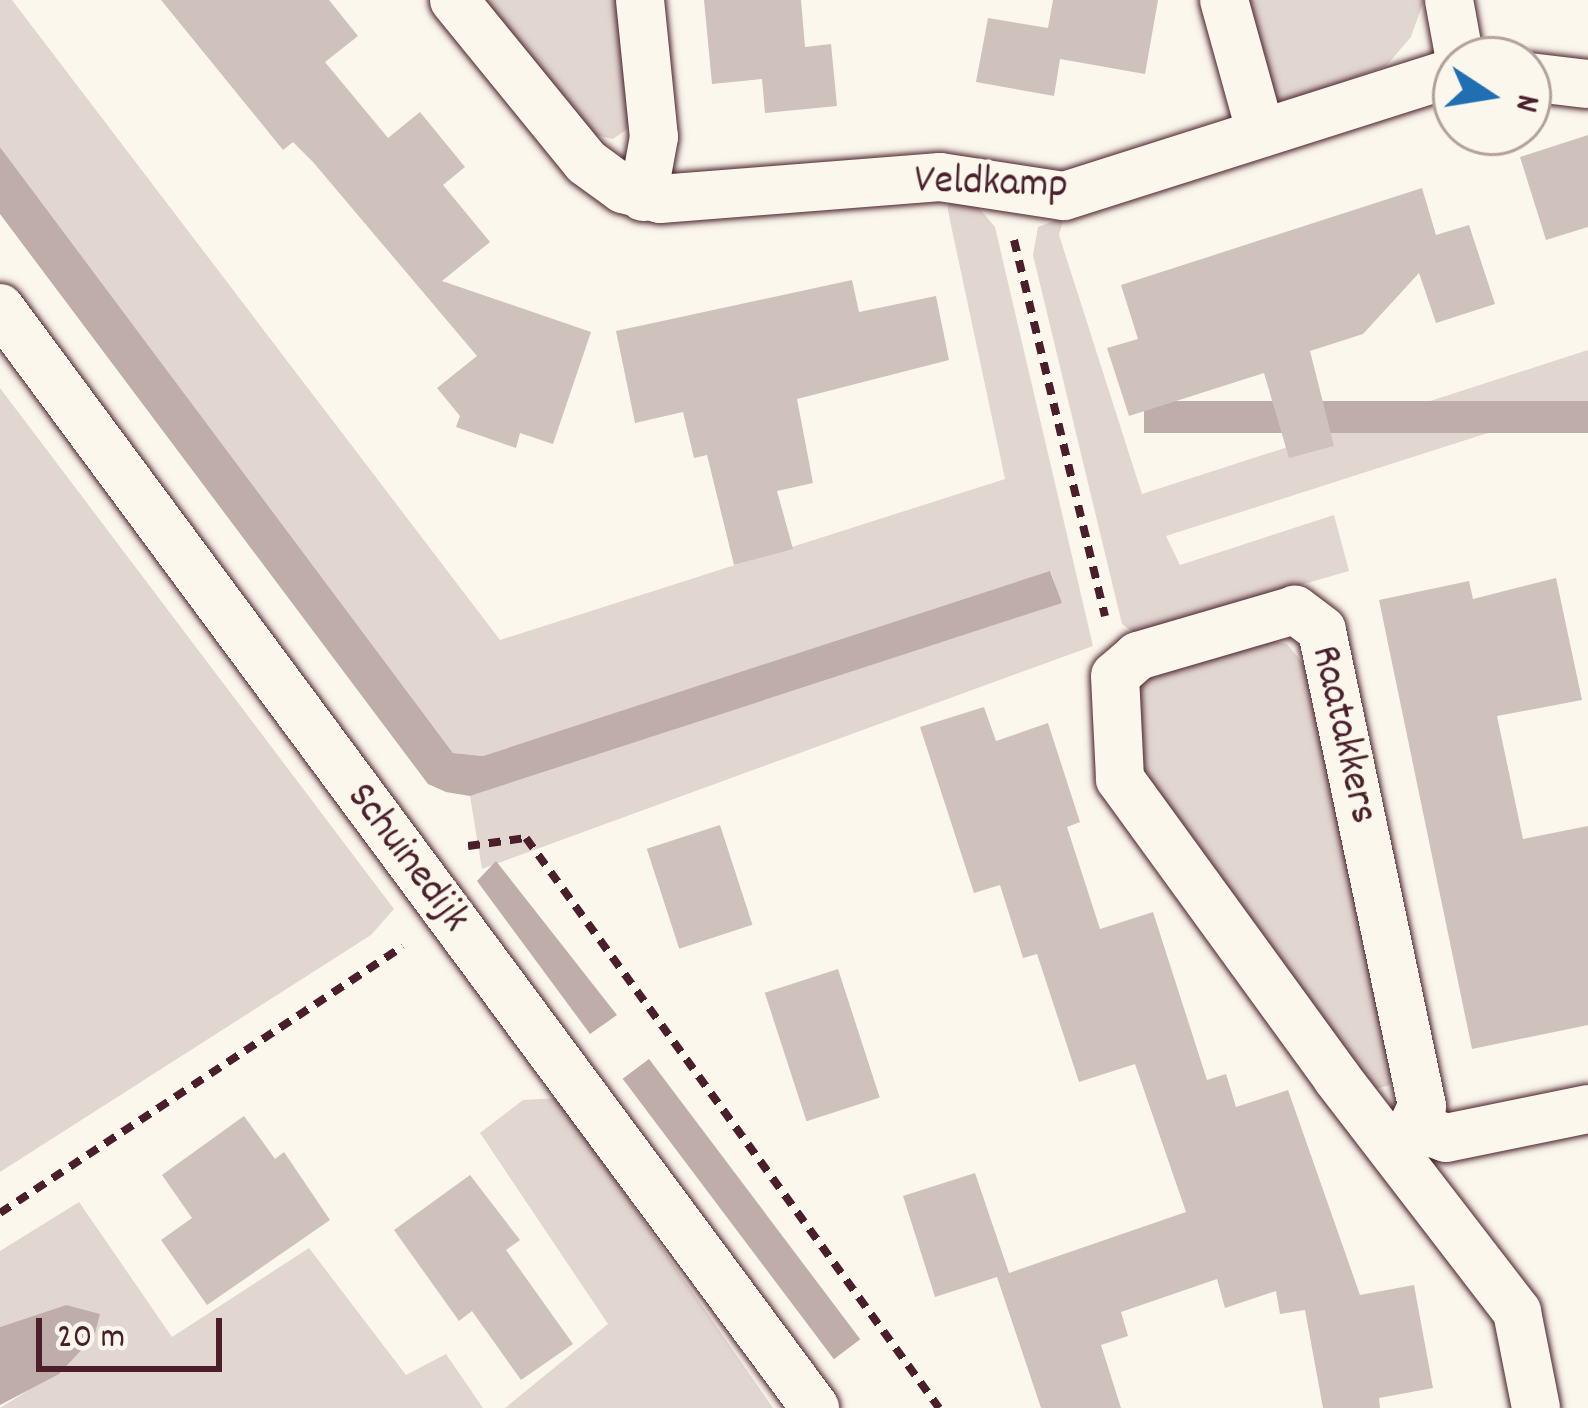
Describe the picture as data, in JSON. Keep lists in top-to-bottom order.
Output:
{
  "streets": {
    "street": ["Veldkamp", "Raatakkers", "Schuinedijk"]
  },
  "scale_bar": "20 m",
  "north": "right"
}
